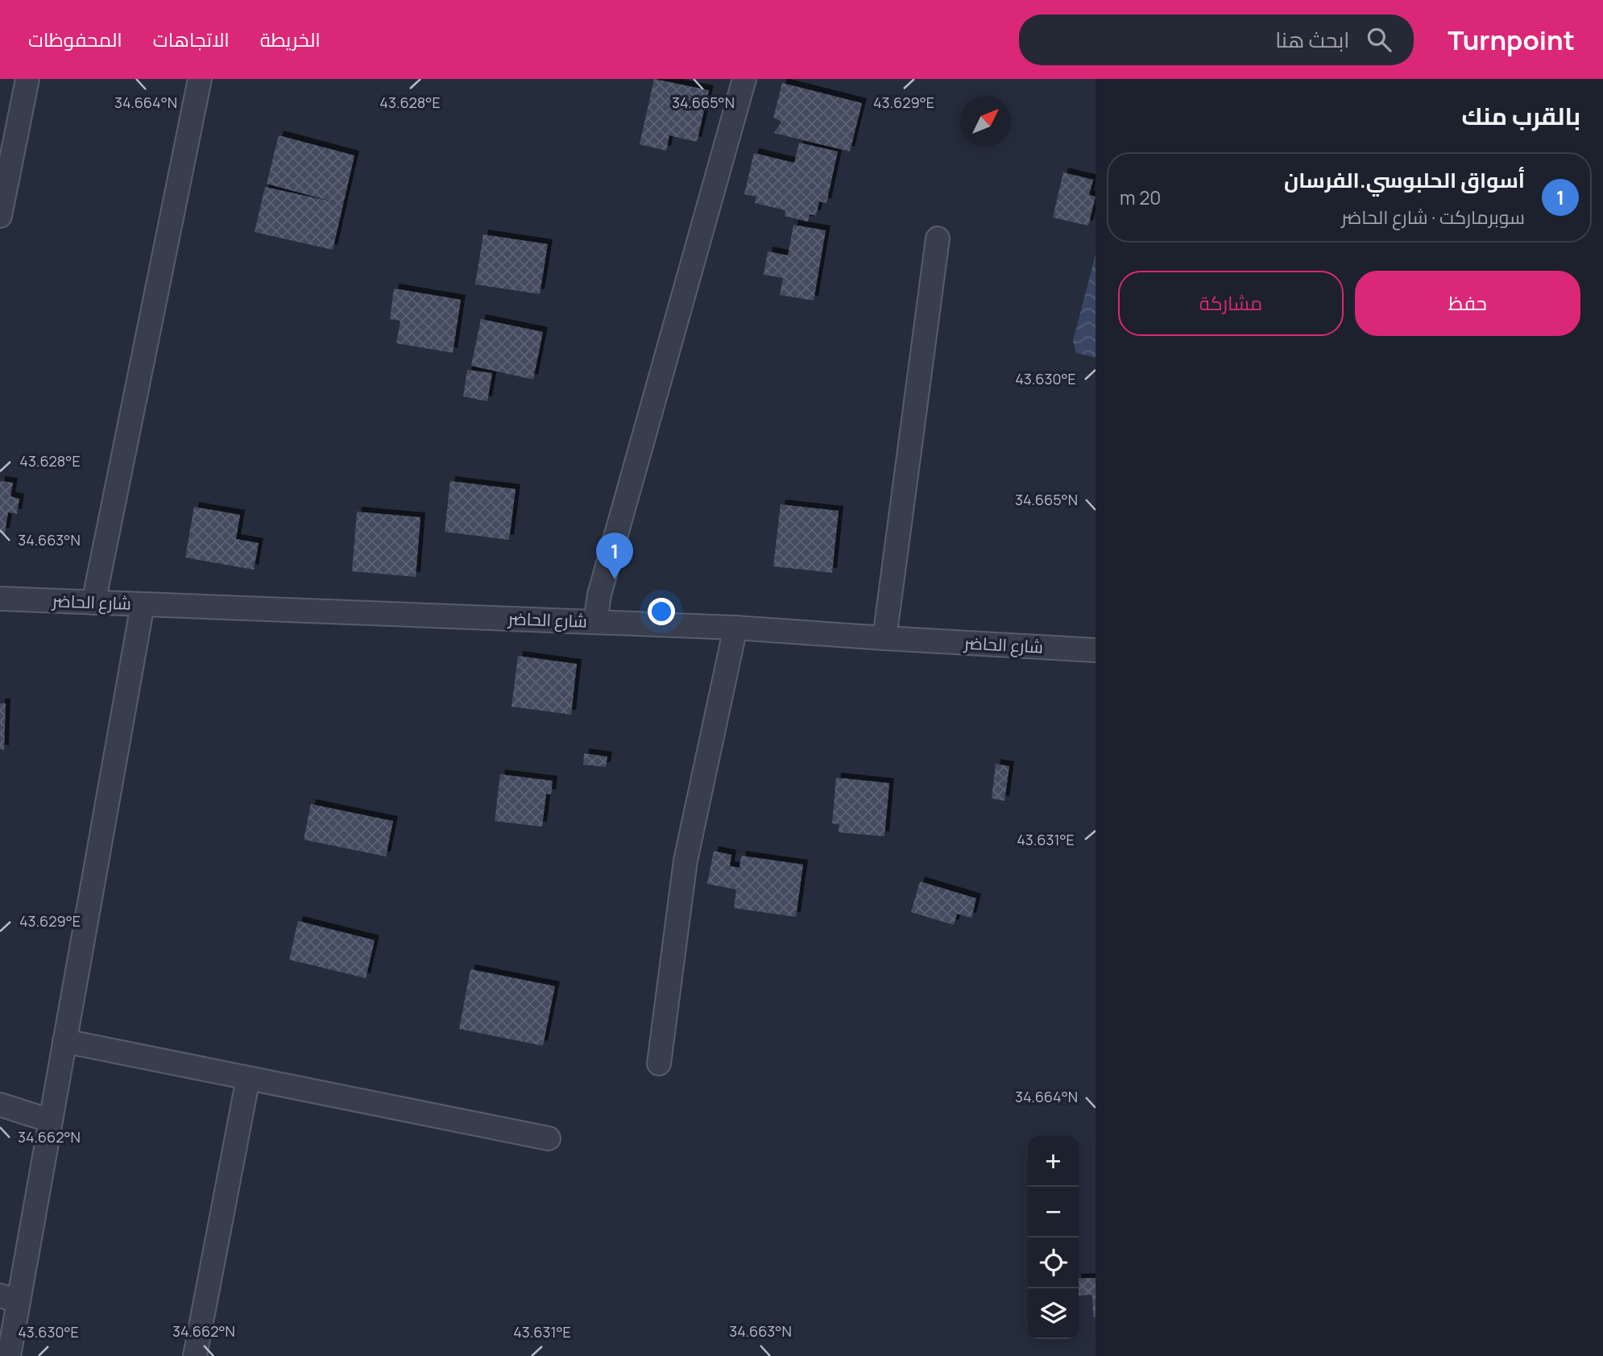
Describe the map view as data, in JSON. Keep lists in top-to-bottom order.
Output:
{
  "streets": {
    "street": ["شارع الحاضر"]
  },
  "north": "top right",
  "page": {
    "header": "Turnpoint",
    "search": "ابحث هنا",
    "nav": ["الخريطة", "الاتجاهات", "المحفوظات"],
    "heading": "بالقرب منك",
    "list": [
      {
        "mark": "1",
        "name": "أسواق الحلبوسي.الفرسان",
        "note": "سوبرماركت · شارع الحاضر",
        "value": "20 m"
      }
    ],
    "buttons": ["حفظ", "مشاركة"],
    "pins": "1",
    "map_buttons": ["+", "−"]
  },
  "coordinates": [
    "43.629°E",
    "43.628°E",
    "34.664°N",
    "34.665°N",
    "43.630°E",
    "34.663°N",
    "43.631°E",
    "34.662°N"
  ]
}
